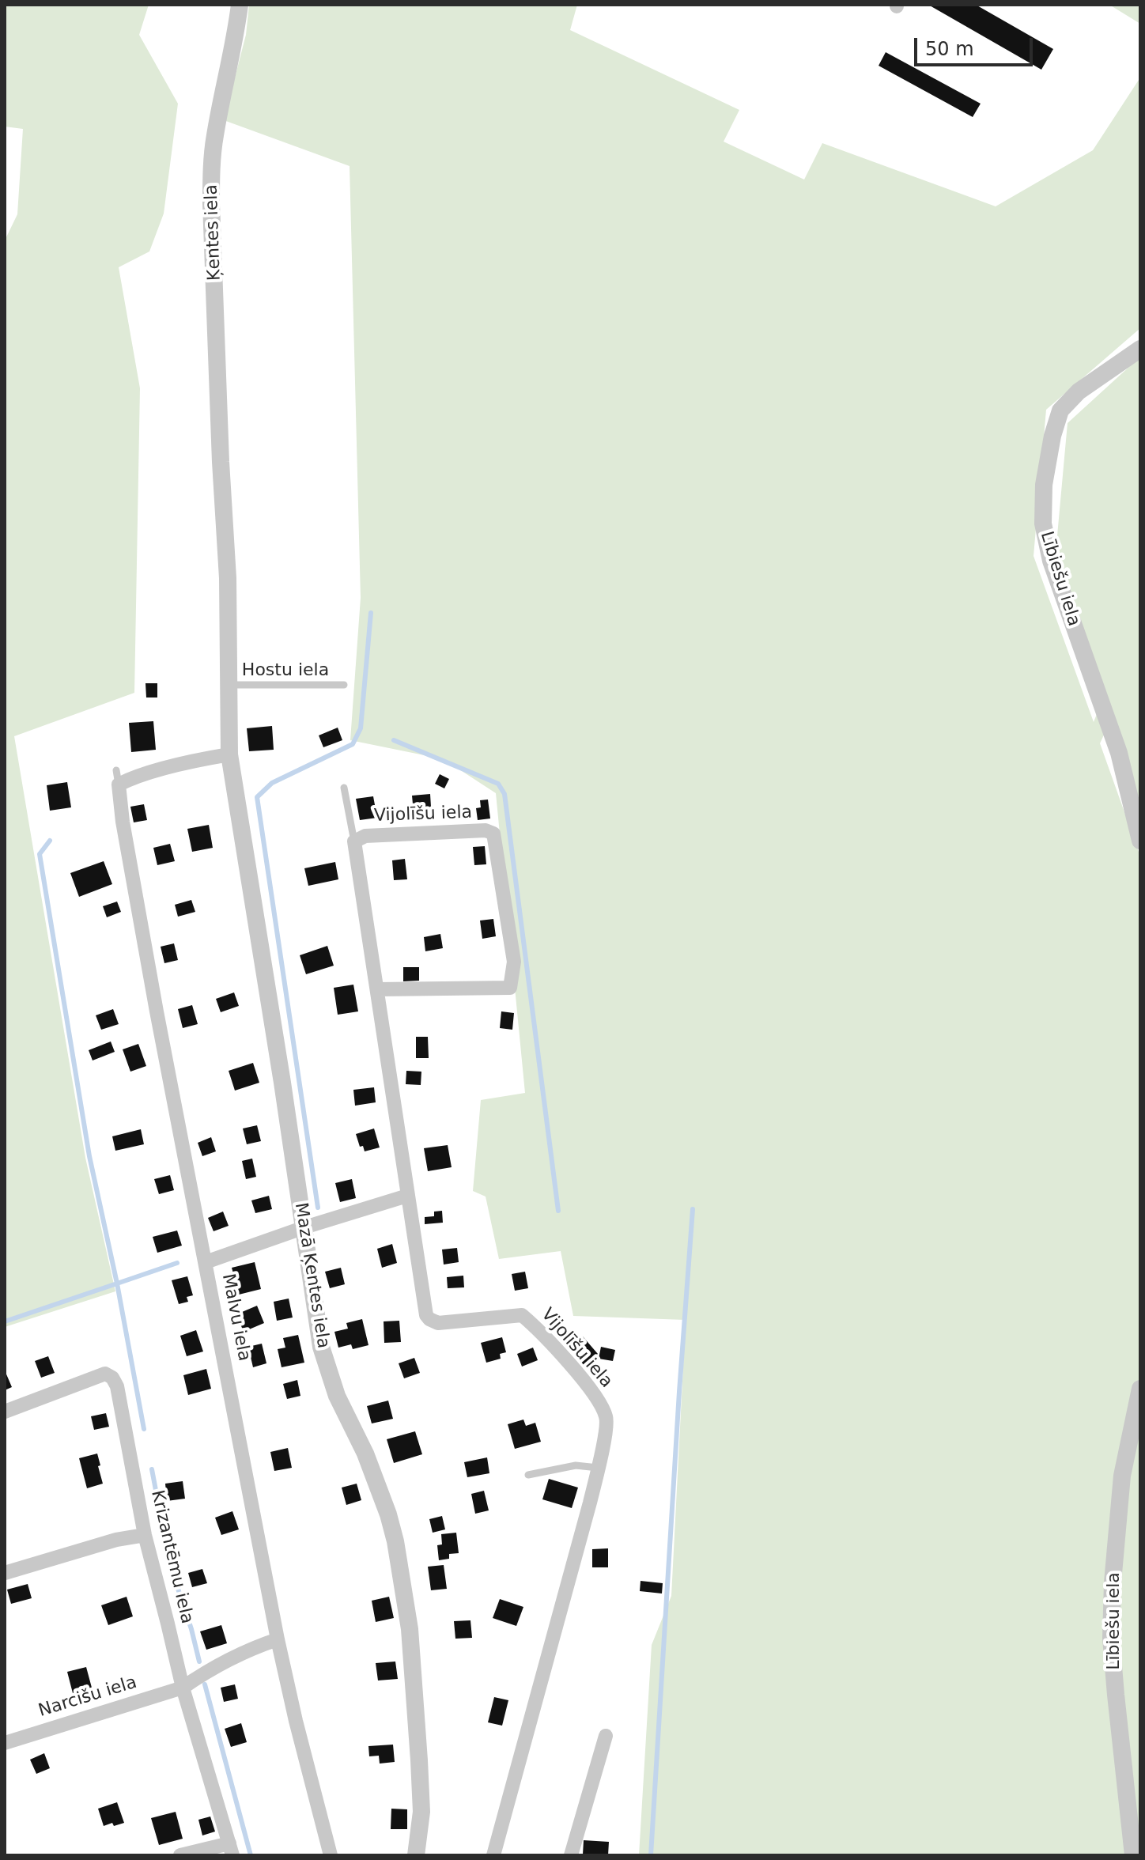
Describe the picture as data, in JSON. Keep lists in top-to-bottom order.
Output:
{
  "streets": {
    "street": [
      "Ķentes iela",
      "Lībiešu iela",
      "Vijolīšu iela",
      "Mazā Ķentes iela",
      "Malvu iela",
      "Krizantēmu iela",
      "Narcišu iela"
    ],
    "lane": ["Hostu iela"]
  },
  "crossings": [
    ["Ķentes iela", "Hostu iela"],
    ["Ķentes iela", "Mazā Ķentes iela"],
    ["Hostu iela", "Mazā Ķentes iela"],
    ["Mazā Ķentes iela", "Malvu iela"],
    ["Malvu iela", "Narcišu iela"],
    ["Krizantēmu iela", "Narcišu iela"]
  ],
  "scale_bar": "50 m"
}
